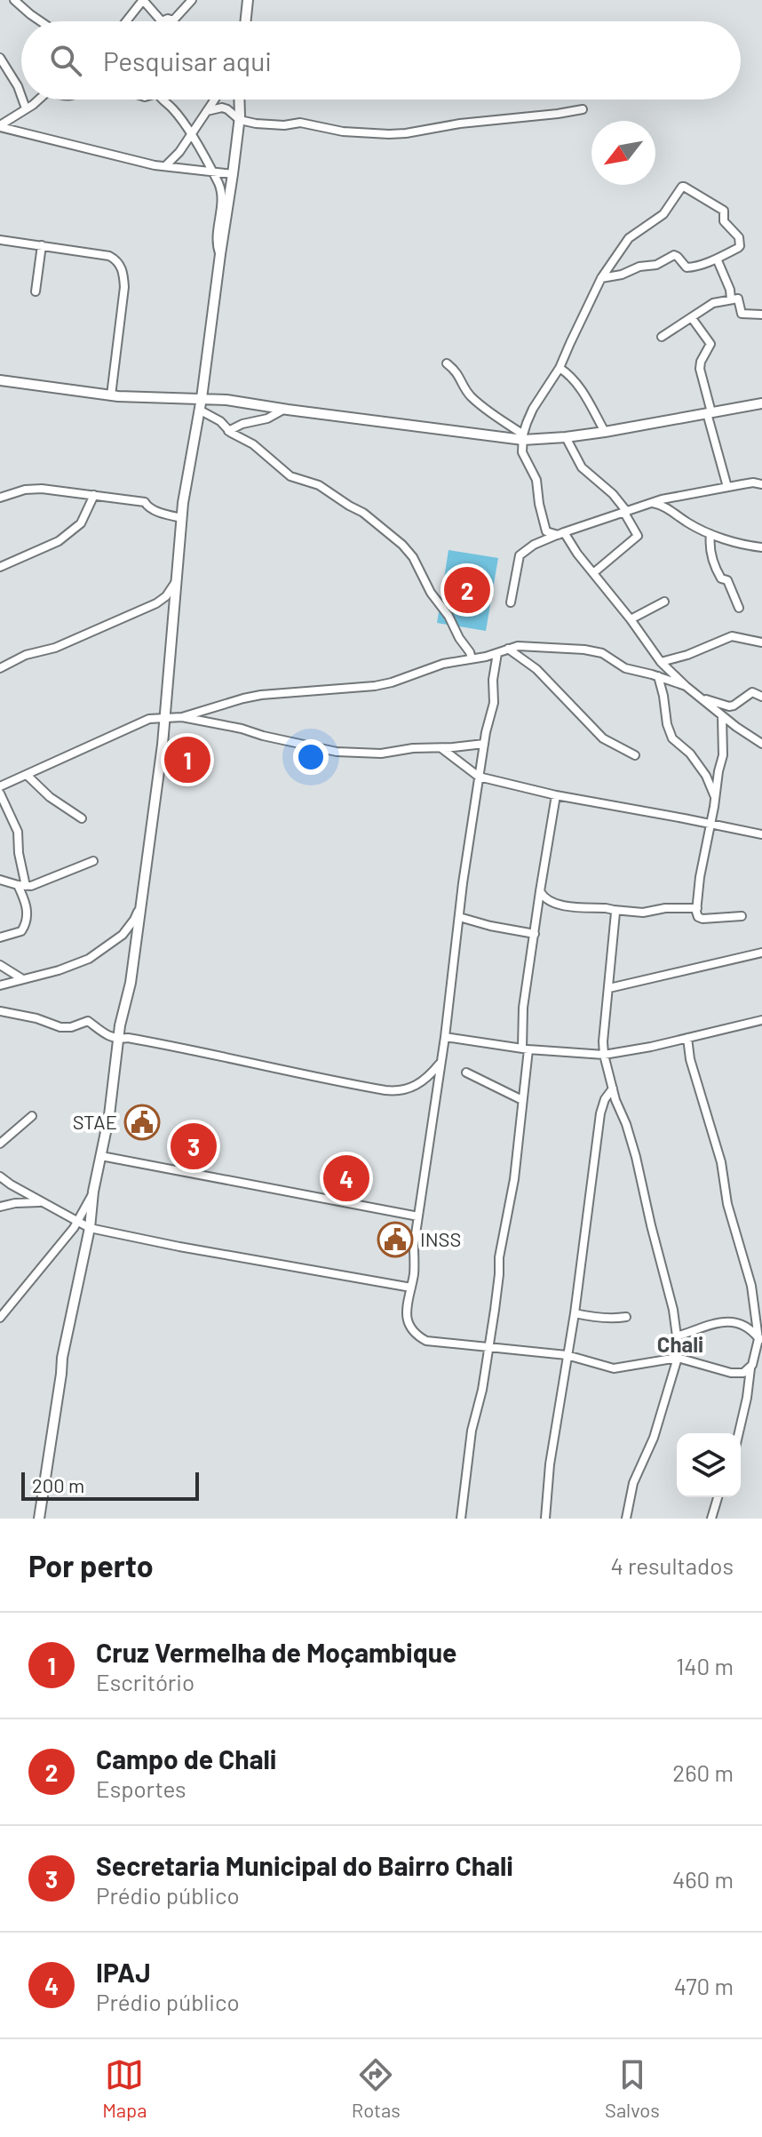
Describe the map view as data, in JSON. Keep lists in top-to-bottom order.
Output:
{
  "districts": ["Chali"],
  "places": {
    "public building": ["STAE", "INSS"]
  },
  "scale_bar": "200 m",
  "north": "bottom left",
  "page": {
    "search": "Pesquisar aqui",
    "pins": [
      "2",
      "1",
      "3",
      "4"
    ],
    "scale": "200 m",
    "heading": ["Por perto", "4 resultados"],
    "list": [
      {
        "mark": "1",
        "name": "Cruz Vermelha de Moçambique",
        "note": "Escritório",
        "value": "140 m"
      },
      {
        "mark": "2",
        "name": "Campo de Chali",
        "note": "Esportes",
        "value": "260 m"
      },
      {
        "mark": "3",
        "name": "Secretaria Municipal do Bairro Chali",
        "note": "Prédio público",
        "value": "460 m"
      },
      {
        "mark": "4",
        "name": "IPAJ",
        "note": "Prédio público",
        "value": "470 m"
      }
    ],
    "nav": ["Mapa", "Rotas", "Salvos"]
  }
}
